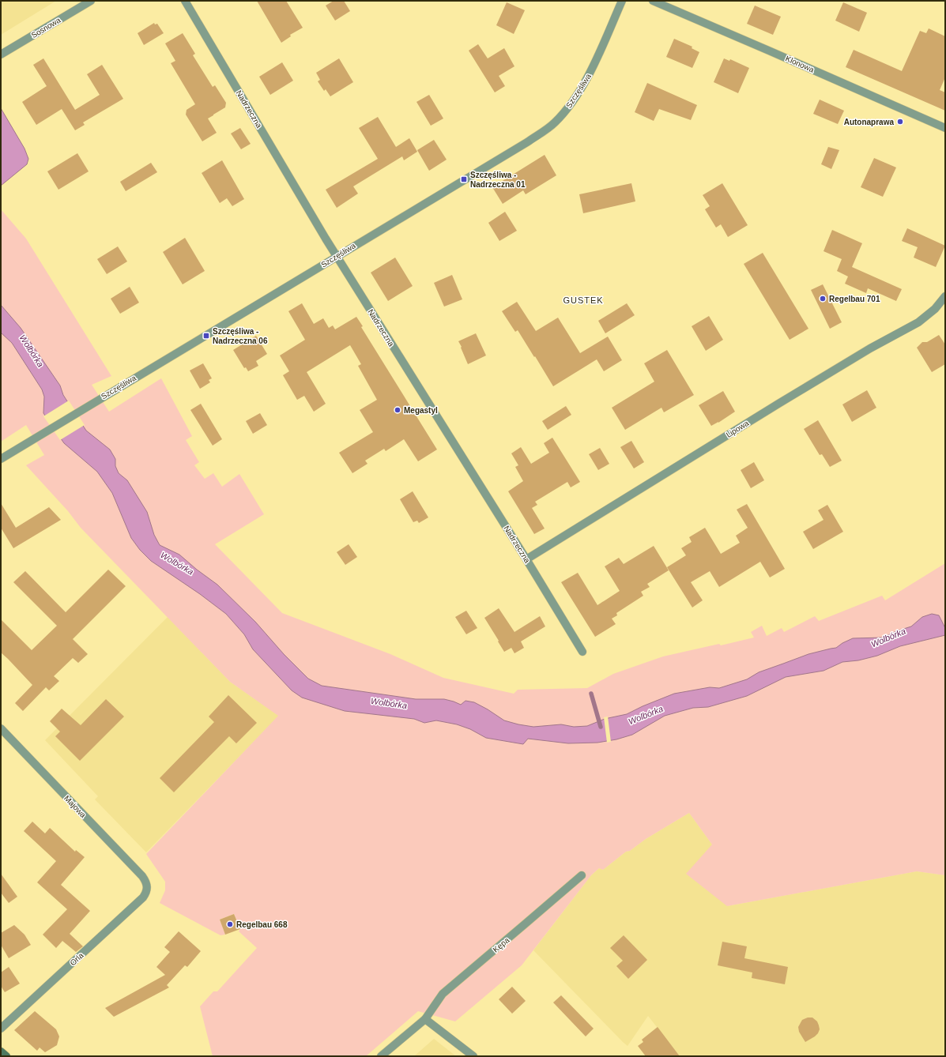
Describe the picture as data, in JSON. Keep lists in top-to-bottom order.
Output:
{
  "streets": {
    "street": [
      "Sosnowa",
      "Klonowa",
      "Szczęśliwa",
      "Nadrzeczna",
      "Lipowa",
      "Majowa",
      "Kępa",
      "Orla"
    ]
  },
  "crossings": [
    ["Szczęśliwa", "Nadrzeczna"],
    ["Nadrzeczna", "Lipowa"],
    ["Majowa", "Orla"]
  ],
  "districts": ["GUSTEK"],
  "water": ["Wolbórka"],
  "places": {
    "other": [
      "Autonaprawa",
      "Regelbau 701",
      "Megastyl",
      "Regelbau 668"
    ],
    "transit": ["Szczęśliwa - Nadrzeczna 01", "Szczęśliwa - Nadrzeczna 06"]
  }
}
